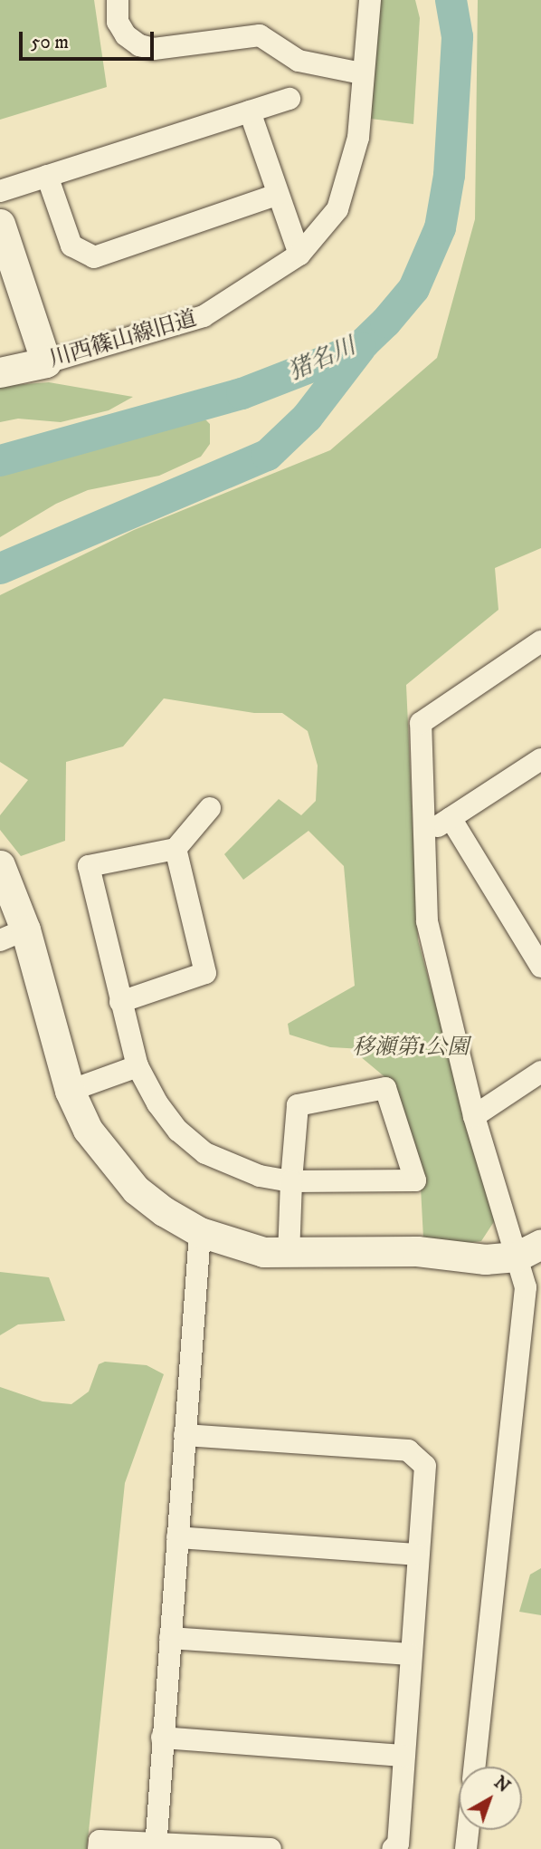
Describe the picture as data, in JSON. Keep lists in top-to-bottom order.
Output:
{
  "streets": {
    "street": ["川西篠山線旧道"]
  },
  "water": ["猪名川"],
  "parks": ["移瀬第1公園"],
  "scale_bar": "50 m",
  "north": "top right"
}
